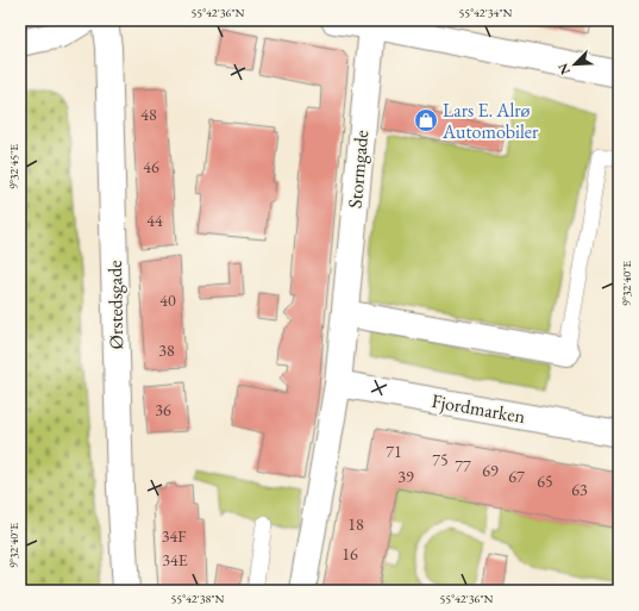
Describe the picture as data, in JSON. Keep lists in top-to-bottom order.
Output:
{
  "streets": {
    "street": ["Stormgade", "Ørstedsgade", "Fjordmarken"]
  },
  "crossings": [
    ["Stormgade", "Fjordmarken"]
  ],
  "places": {
    "shop": ["Lars E. Alrø Automobiler"]
  },
  "house_numbers": [
    "48",
    "46",
    "44",
    "40",
    "38",
    "36",
    "71",
    "75",
    "77",
    "69",
    "39",
    "67",
    "65",
    "63",
    "18",
    "34F",
    "16",
    "34E"
  ],
  "north": "bottom left",
  "coordinates": [
    "55°42'36\"N",
    "55°42'34\"N",
    "9°32'45\"E",
    "9°32'40\"E",
    "55°42'38\"N"
  ]
}
